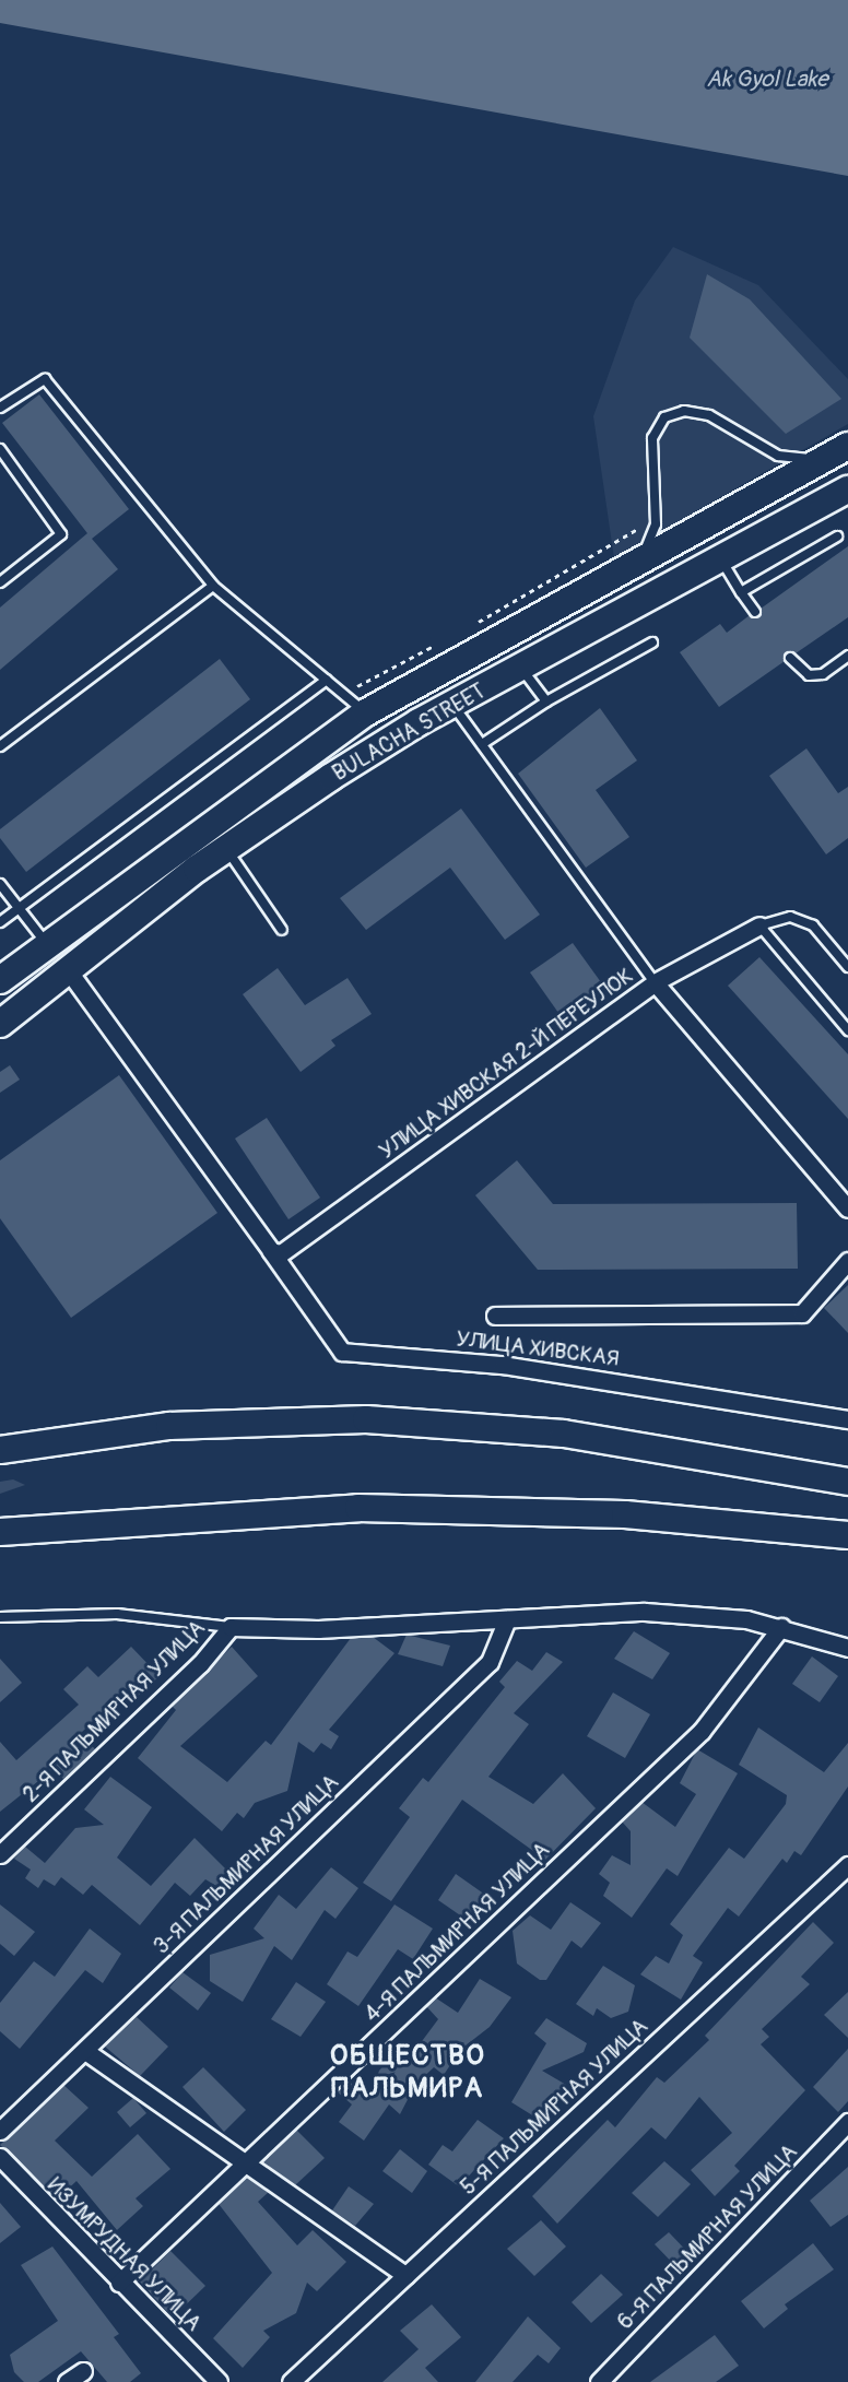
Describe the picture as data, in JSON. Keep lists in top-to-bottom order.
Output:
{
  "streets": {
    "main road": ["BULACHA STREET"],
    "street": [
      "УЛИЦА ХИВСКАЯ 2-Й ПЕРЕУЛОК",
      "УЛИЦА ХИВСКАЯ",
      "2-Я ПАЛЬМИРНАЯ УЛИЦА",
      "3-Я ПАЛЬМИРНАЯ УЛИЦА",
      "4-Я ПАЛЬМИРНАЯ УЛИЦА",
      "5-Я ПАЛЬМИРНАЯ УЛИЦА",
      "6-Я ПАЛЬМИРНАЯ УЛИЦА",
      "ИЗУМРУДНАЯ УЛИЦА"
    ]
  },
  "crossings": [
    ["BULACHA STREET", "УЛИЦА ХИВСКАЯ"],
    ["УЛИЦА ХИВСКАЯ 2-Й ПЕРЕУЛОК", "УЛИЦА ХИВСКАЯ"],
    ["4-Я ПАЛЬМИРНАЯ УЛИЦА", "ИЗУМРУДНАЯ УЛИЦА"]
  ],
  "districts": ["ОБЩЕСТВО ПАЛЬМИРА"],
  "water": ["Ak Gyol Lake"]
}
